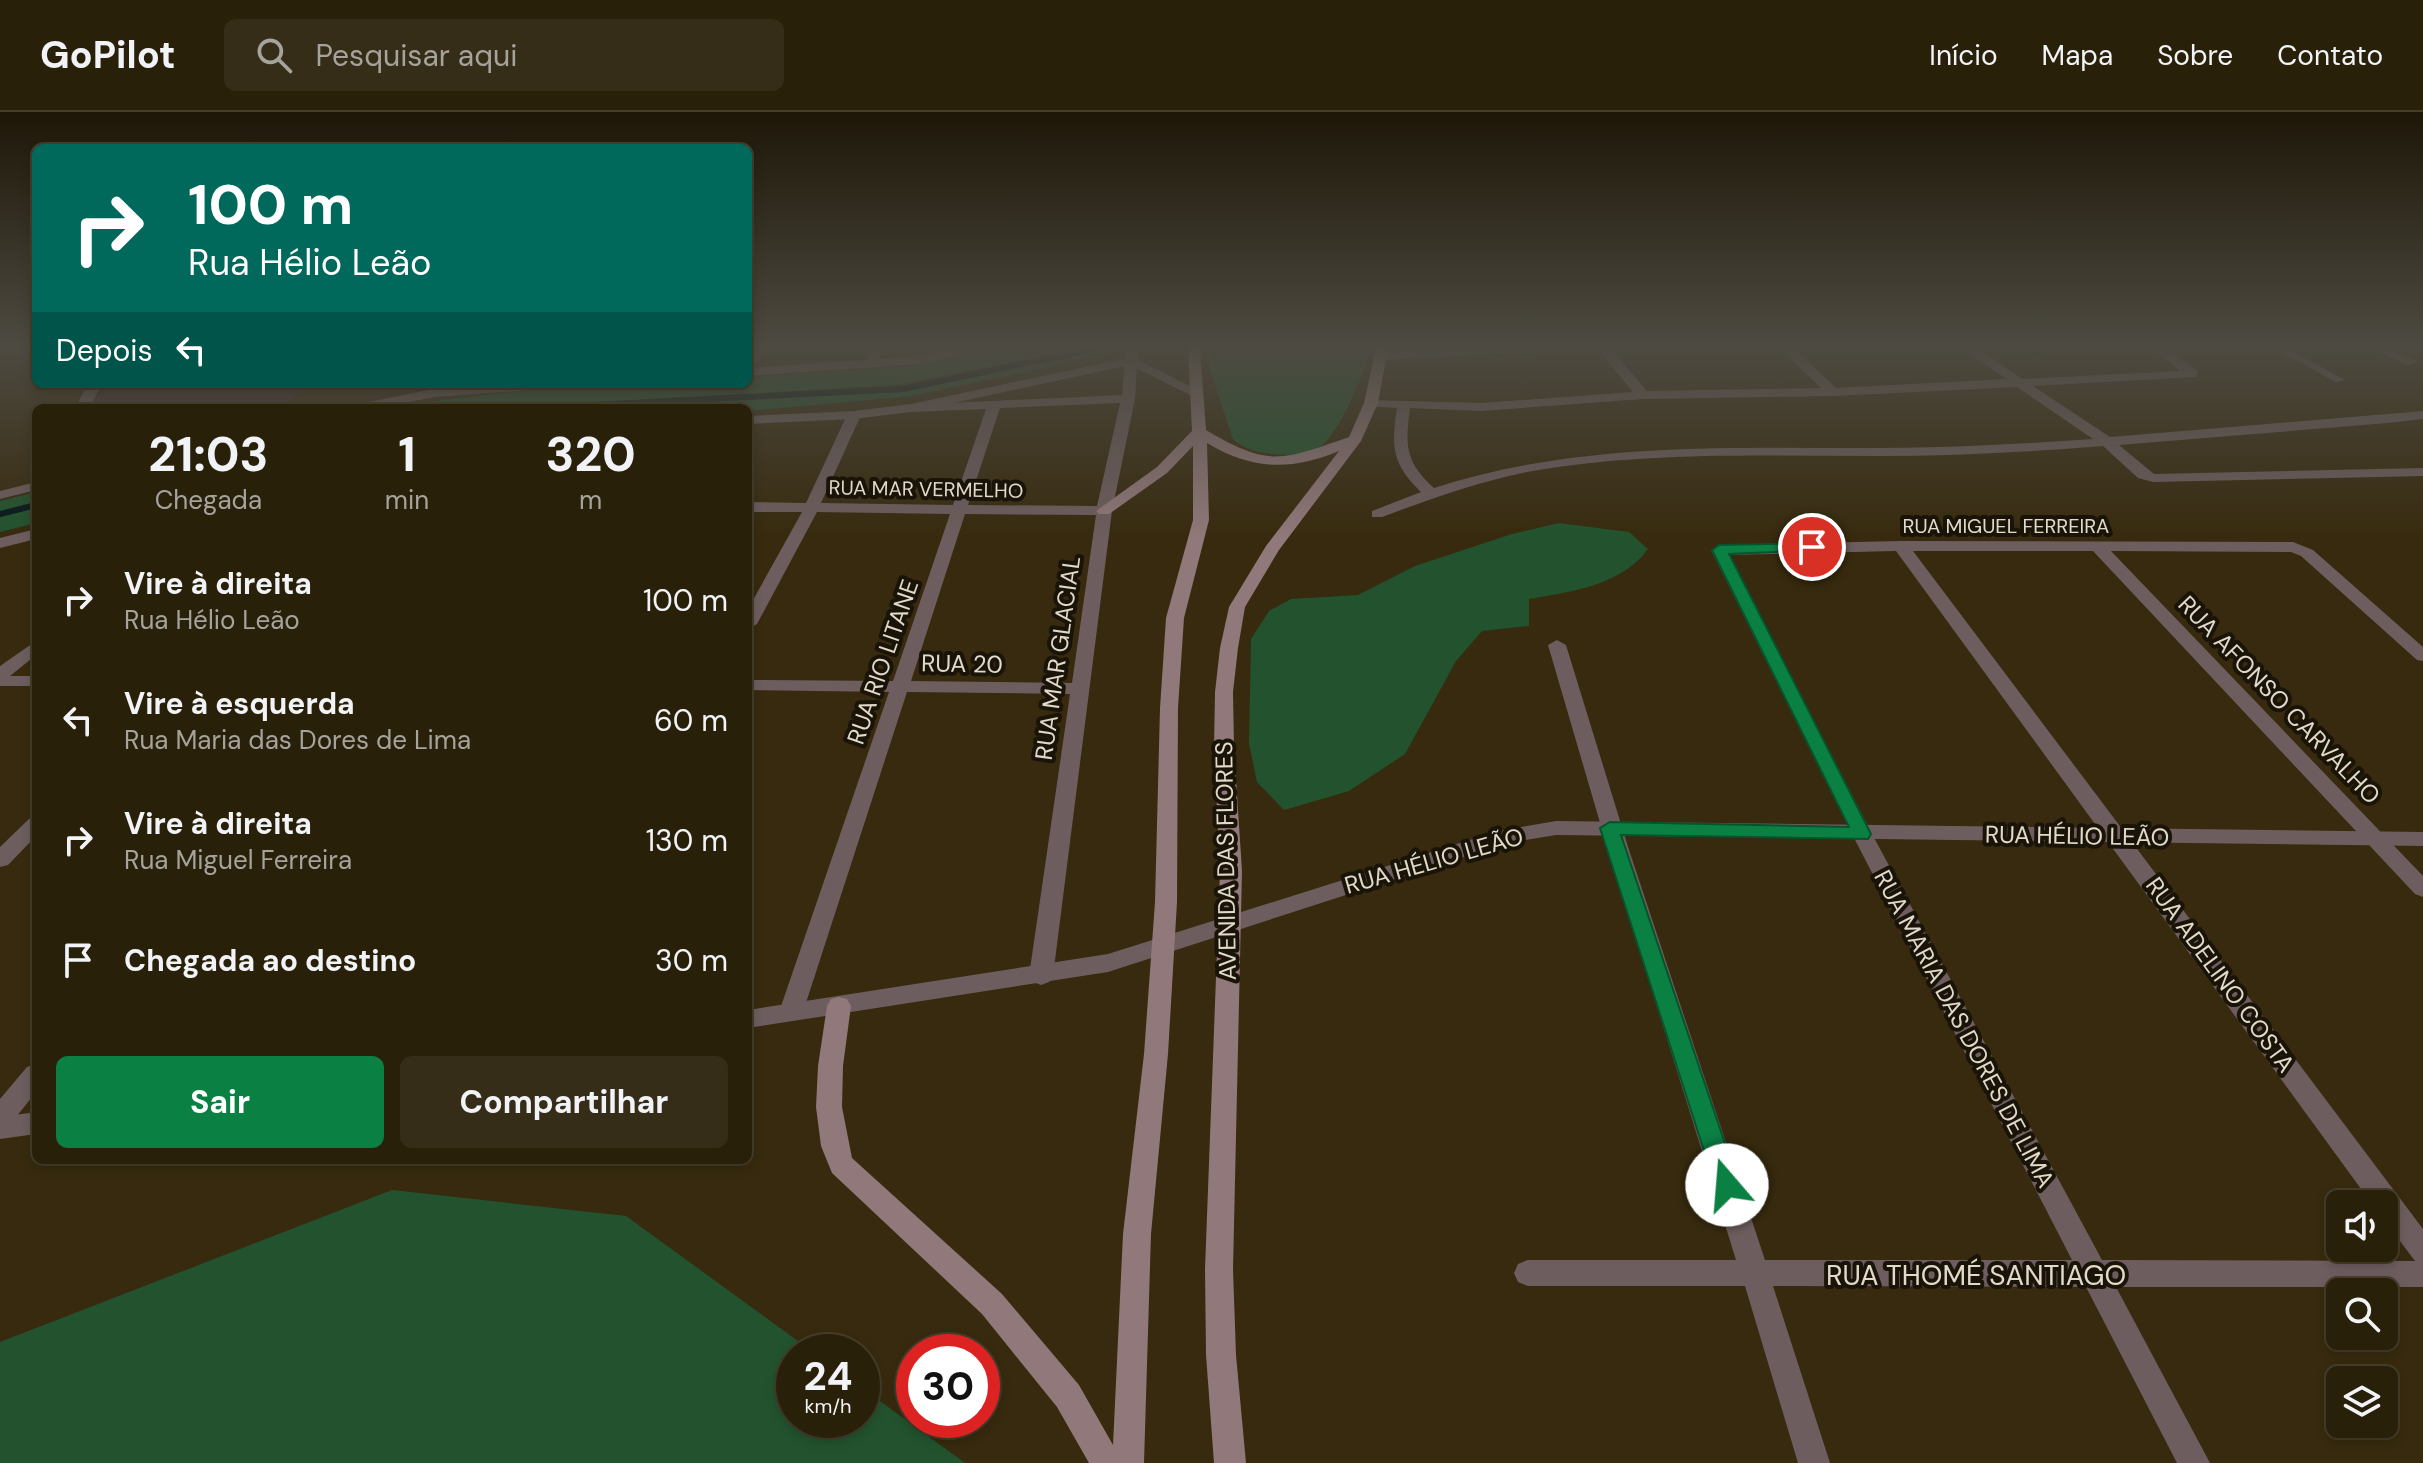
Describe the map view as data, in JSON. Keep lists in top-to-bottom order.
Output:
{
  "streets": {
    "main road": ["AVENIDA DAS FLORES"],
    "street": [
      "RUA MAR VERMELHO",
      "RUA MIGUEL FERREIRA",
      "RUA MAR GLACIAL",
      "RUA RIO LITANE",
      "RUA 20",
      "RUA AFONSO CARVALHO",
      "RUA HÉLIO LEÃO",
      "RUA ADELINO COSTA",
      "RUA MARIA DAS DORES DE LIMA",
      "RUA THOMÉ SANTIAGO"
    ]
  },
  "crossings": [
    ["RUA MAR VERMELHO", "RUA MAR GLACIAL"],
    ["RUA MAR VERMELHO", "RUA RIO LITANE"],
    ["RUA MIGUEL FERREIRA", "RUA AFONSO CARVALHO"],
    ["RUA MIGUEL FERREIRA", "RUA ADELINO COSTA"],
    ["RUA MIGUEL FERREIRA", "RUA MARIA DAS DORES DE LIMA"],
    ["RUA MAR GLACIAL", "RUA 20"],
    ["RUA MAR GLACIAL", "RUA HÉLIO LEÃO"],
    ["RUA RIO LITANE", "RUA 20"],
    ["RUA RIO LITANE", "RUA HÉLIO LEÃO"],
    ["RUA AFONSO CARVALHO", "RUA HÉLIO LEÃO"],
    ["RUA HÉLIO LEÃO", "RUA ADELINO COSTA"],
    ["RUA HÉLIO LEÃO", "RUA MARIA DAS DORES DE LIMA"],
    ["RUA MARIA DAS DORES DE LIMA", "RUA THOMÉ SANTIAGO"]
  ],
  "page": {
    "header": "GoPilot",
    "search": "Pesquisar aqui",
    "nav": [
      "Início",
      "Mapa",
      "Sobre",
      "Contato"
    ],
    "turn": ["100 m", "Rua Hélio Leão"],
    "then": "Depois",
    "eta": [
      "21:03",
      "Chegada",
      "1",
      "min",
      "320",
      "m"
    ],
    "list": [
      {
        "name": "Vire à direita",
        "note": "Rua Hélio Leão",
        "value": "100 m"
      },
      {
        "name": "Vire à esquerda",
        "note": "Rua Maria das Dores de Lima",
        "value": "60 m"
      },
      {
        "name": "Vire à direita",
        "note": "Rua Miguel Ferreira",
        "value": "130 m"
      },
      {
        "name": "Chegada ao destino",
        "value": "30 m"
      }
    ],
    "buttons": ["Sair", "Compartilhar"],
    "speed": "24 km/h",
    "limit": "30"
  }
}
